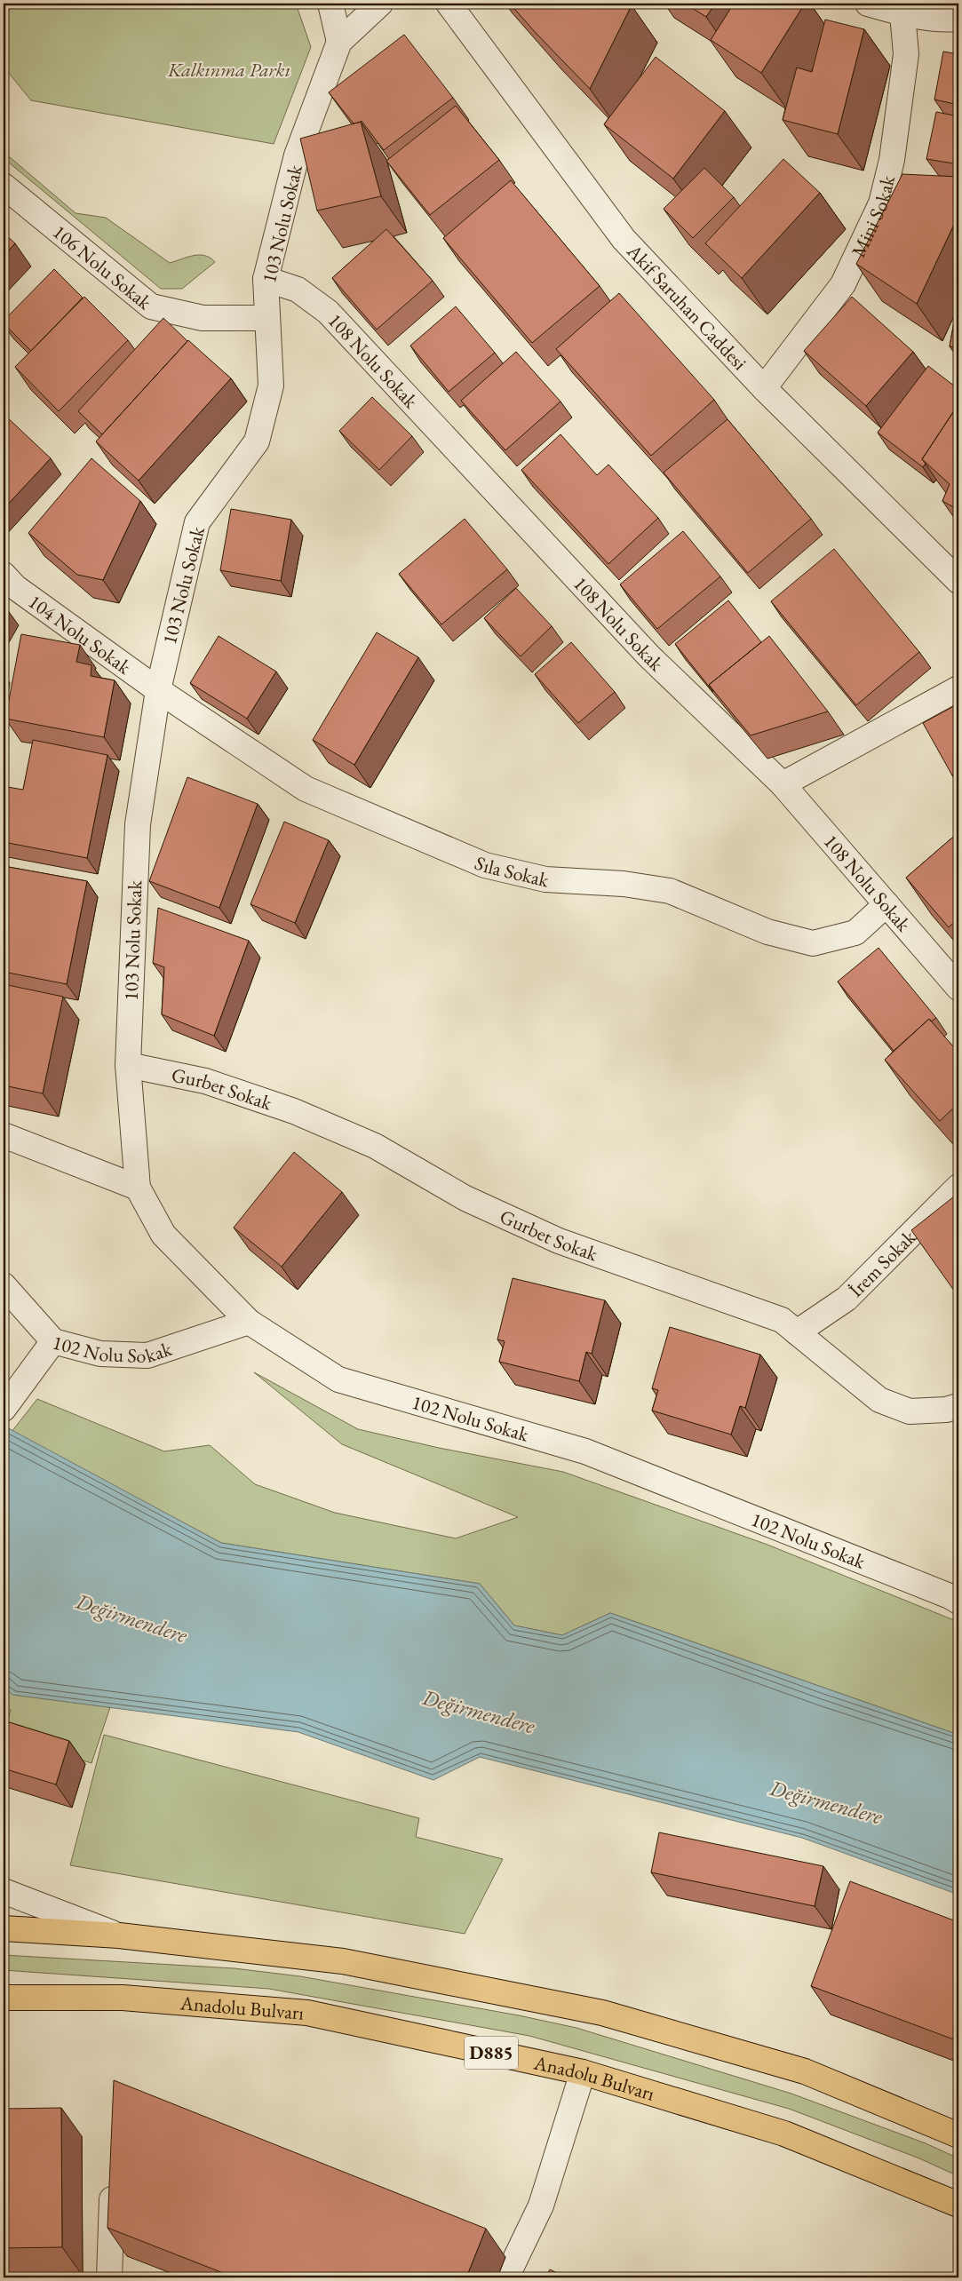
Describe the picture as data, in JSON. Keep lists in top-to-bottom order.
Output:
{
  "streets": {
    "highway": ["Anadolu Bulvarı", "D885"],
    "street": [
      "Mini Sokak",
      "103 Nolu Sokak",
      "106 Nolu Sokak",
      "Akif Saruhan Caddesi",
      "108 Nolu Sokak",
      "104 Nolu Sokak",
      "Sıla Sokak",
      "Gurbet Sokak",
      "İrem Sokak",
      "102 Nolu Sokak"
    ]
  },
  "crossings": [
    ["Mini Sokak", "Akif Saruhan Caddesi"],
    ["103 Nolu Sokak", "106 Nolu Sokak"],
    ["103 Nolu Sokak", "108 Nolu Sokak"],
    ["103 Nolu Sokak", "104 Nolu Sokak"],
    ["103 Nolu Sokak", "Sıla Sokak"],
    ["103 Nolu Sokak", "Gurbet Sokak"],
    ["103 Nolu Sokak", "102 Nolu Sokak"],
    ["108 Nolu Sokak", "Sıla Sokak"],
    ["104 Nolu Sokak", "Sıla Sokak"],
    ["Gurbet Sokak", "İrem Sokak"]
  ],
  "water": ["Değirmendere"],
  "parks": ["Kalkınma Parkı"]
}
